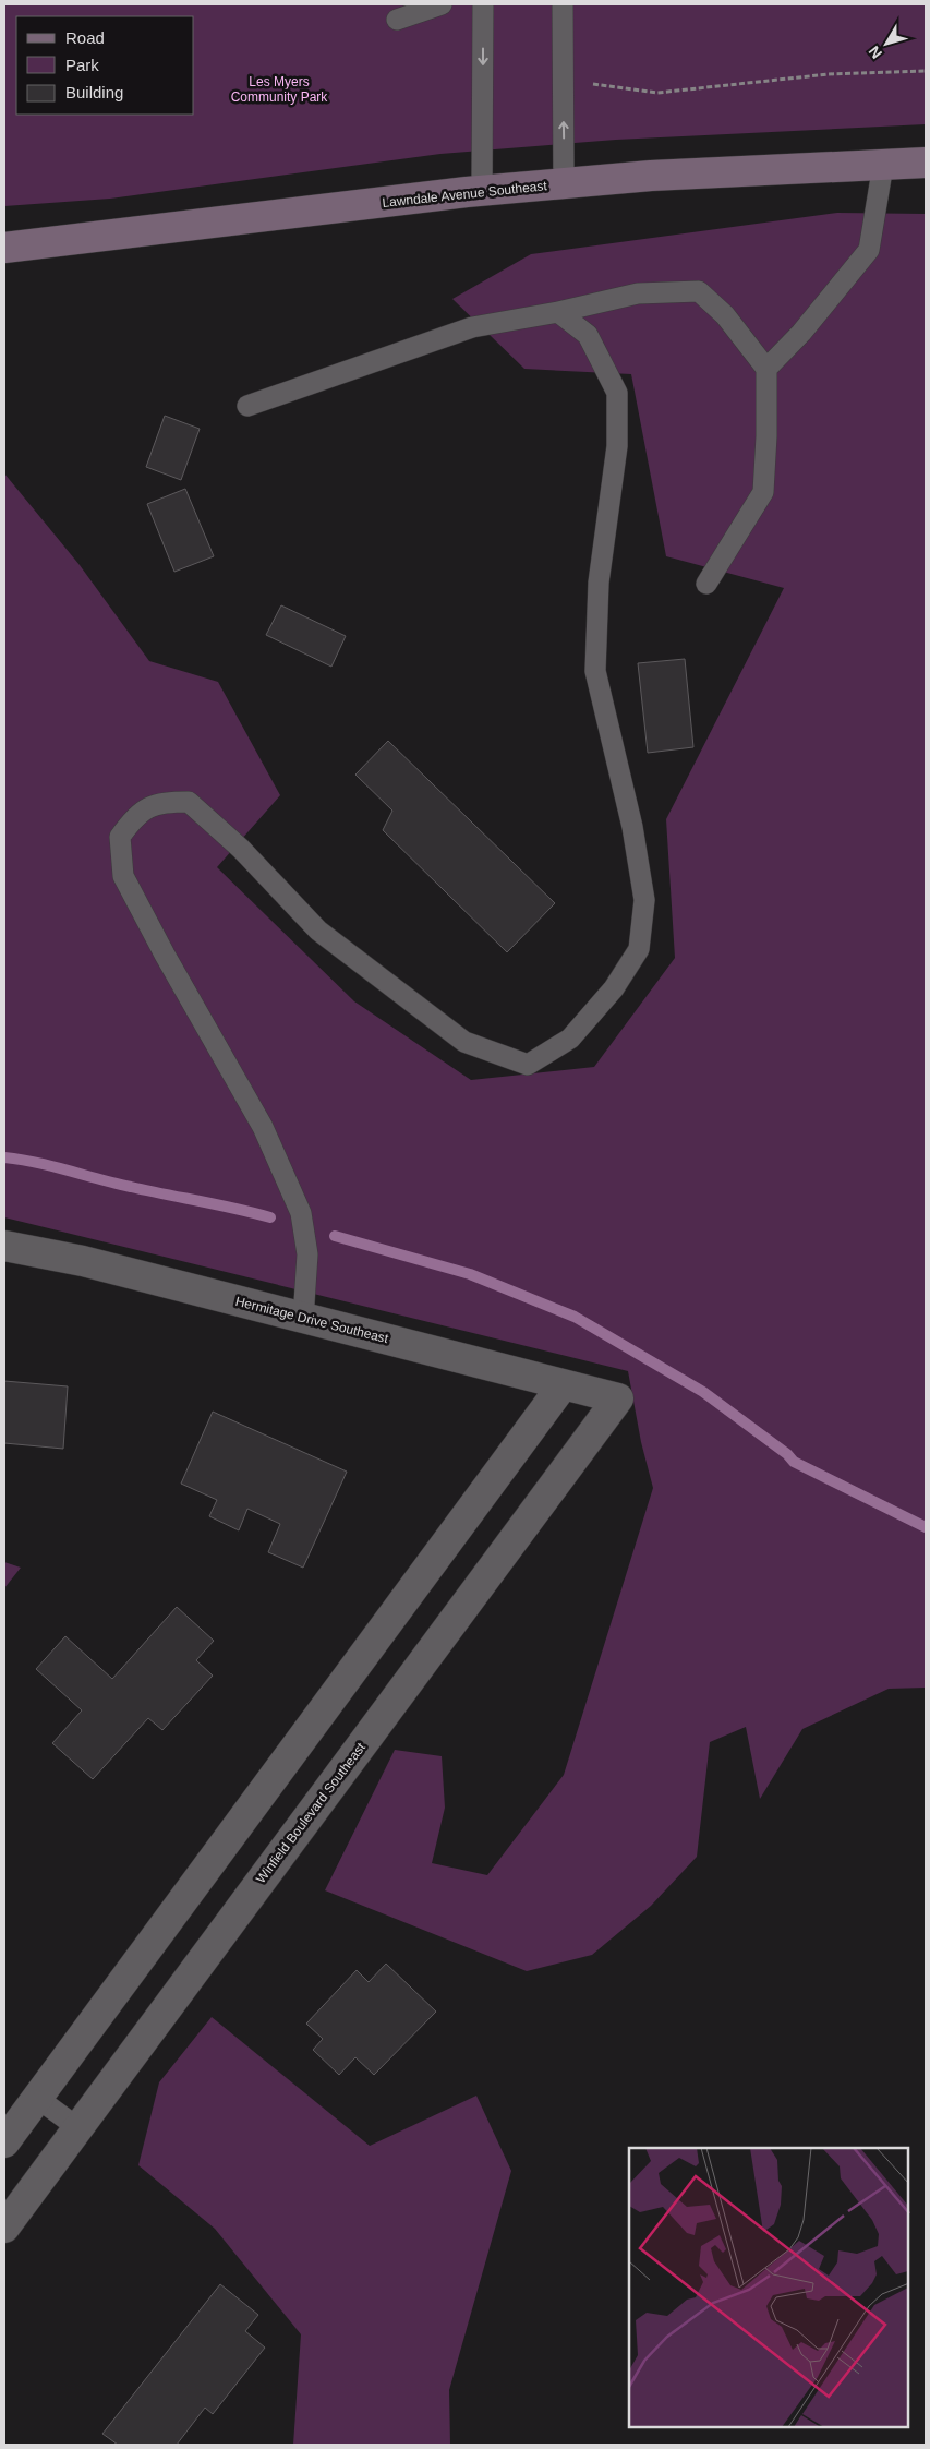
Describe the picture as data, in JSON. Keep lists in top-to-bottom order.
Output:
{
  "streets": {
    "street": ["Lawndale Avenue Southeast", "Hermitage Drive Southeast", "Winfield Boulevard Southeast"]
  },
  "crossings": [
    ["Hermitage Drive Southeast", "Winfield Boulevard Southeast"]
  ],
  "parks": ["Les Myers Community Park"],
  "legend": ["Road", "Park", "Building"],
  "north": "bottom left"
}
